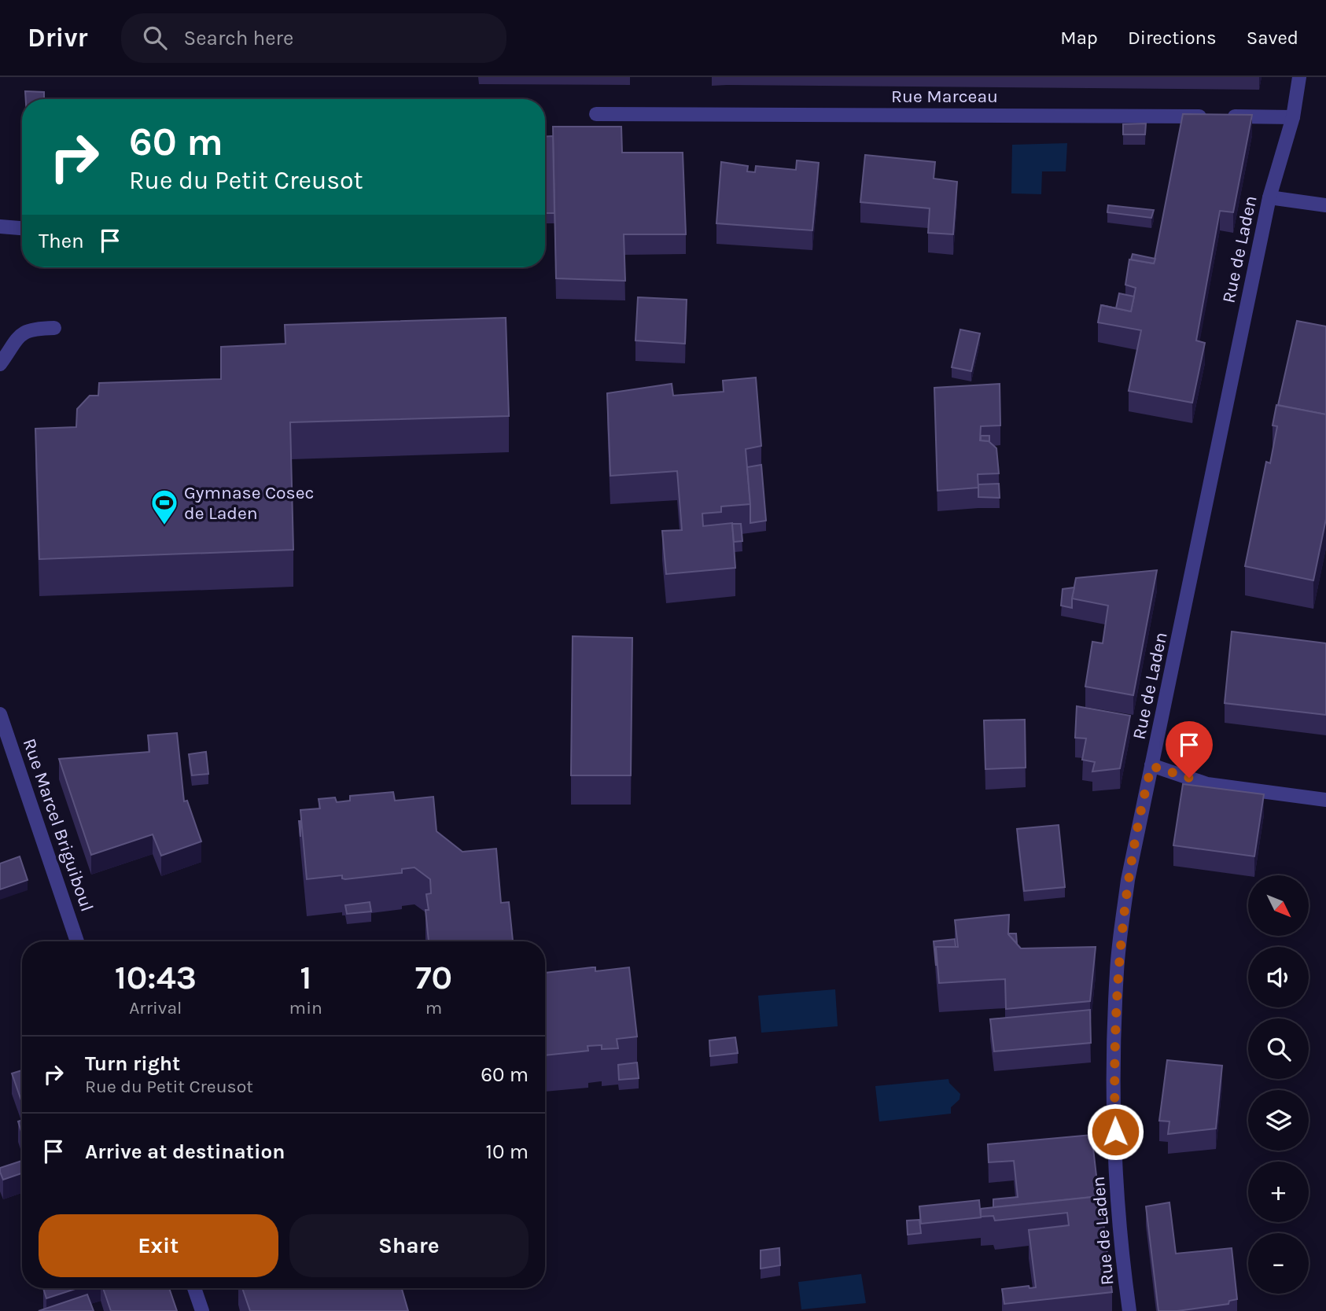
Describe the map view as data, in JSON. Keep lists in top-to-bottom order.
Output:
{
  "streets": {
    "street": ["Rue Marceau", "Rue de Laden", "Rue Marcel Briguiboul"]
  },
  "crossings": [
    ["Rue Marceau", "Rue de Laden"]
  ],
  "places": {
    "sports": ["Gymnase Cosec de Laden"]
  },
  "north": "bottom right",
  "page": {
    "header": "Drivr",
    "search": "Search here",
    "nav": ["Map", "Directions", "Saved"],
    "turn": ["60 m", "Rue du Petit Creusot"],
    "then": "Then",
    "map_buttons": ["+", "−"],
    "eta": [
      "10:43",
      "Arrival",
      "1",
      "min",
      "70",
      "m"
    ],
    "list": [
      {
        "name": "Turn right",
        "note": "Rue du Petit Creusot",
        "value": "60 m"
      },
      {
        "name": "Arrive at destination",
        "value": "10 m"
      }
    ],
    "buttons": ["Exit", "Share"]
  }
}
